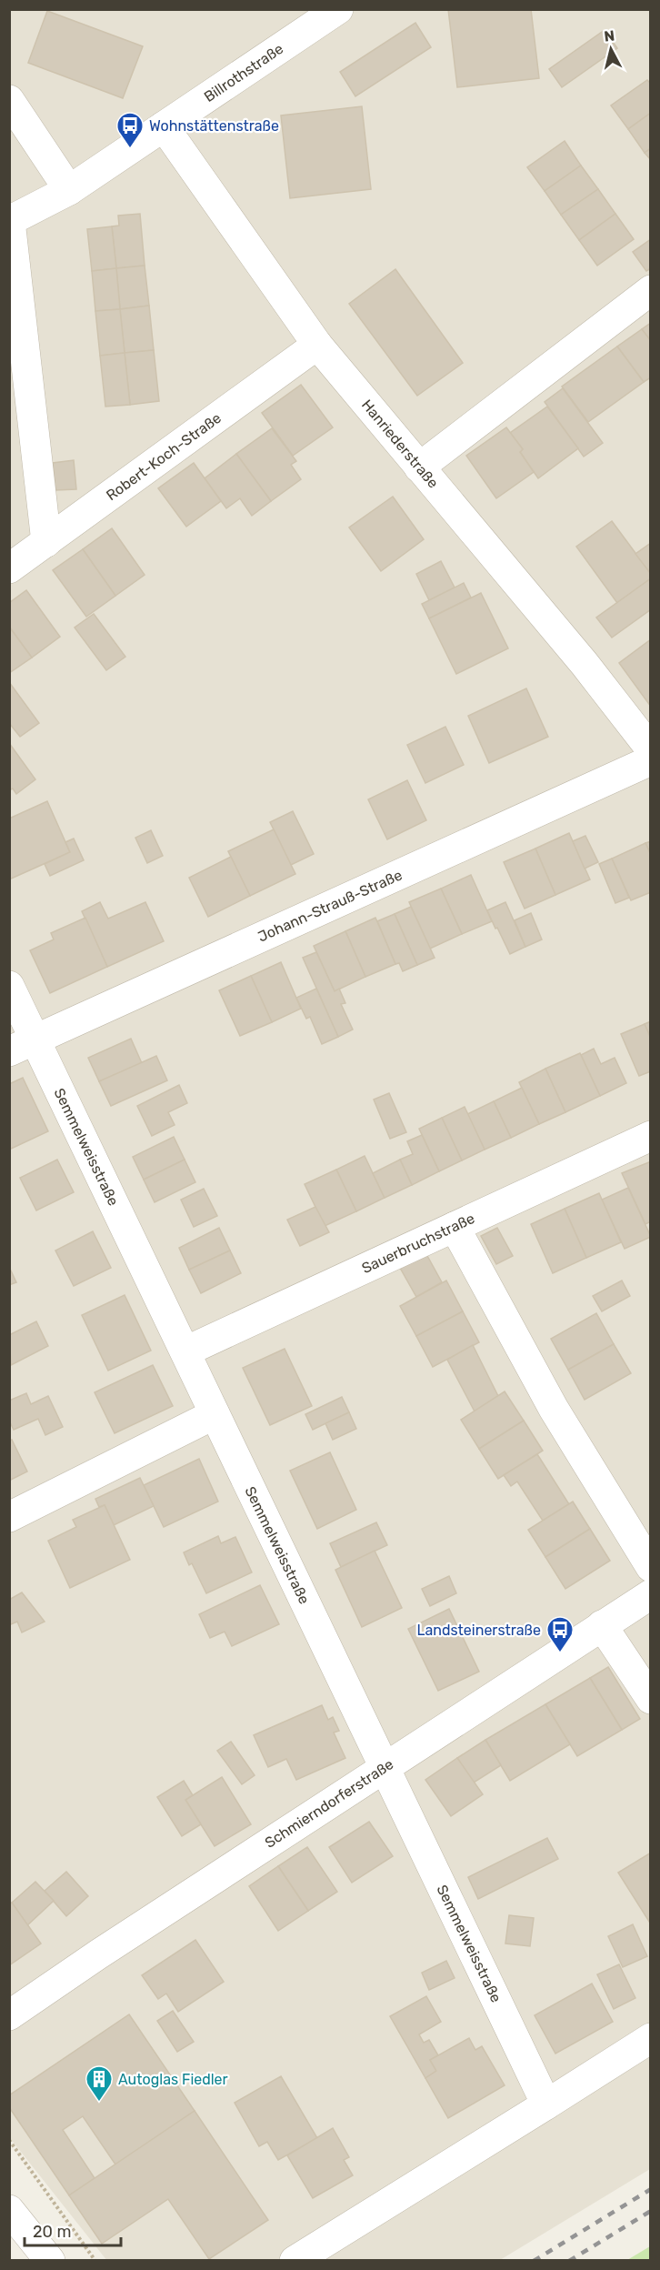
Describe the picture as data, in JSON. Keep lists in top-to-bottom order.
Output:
{
  "streets": {
    "street": [
      "Billrothstraße",
      "Hanriederstraße",
      "Robert-Koch-Straße",
      "Johann-Strauß-Straße",
      "Semmelweisstraße",
      "Sauerbruchstraße",
      "Schmierndorferstraße"
    ]
  },
  "crossings": [
    ["Billrothstraße", "Hanriederstraße"],
    ["Hanriederstraße", "Robert-Koch-Straße"],
    ["Johann-Strauß-Straße", "Semmelweisstraße"],
    ["Semmelweisstraße", "Sauerbruchstraße"],
    ["Semmelweisstraße", "Schmierndorferstraße"]
  ],
  "places": {
    "bus stop": ["Wohnstättenstraße", "Landsteinerstraße"],
    "building": ["Autoglas Fiedler"]
  },
  "scale_bar": "20 m",
  "north": "top"
}
